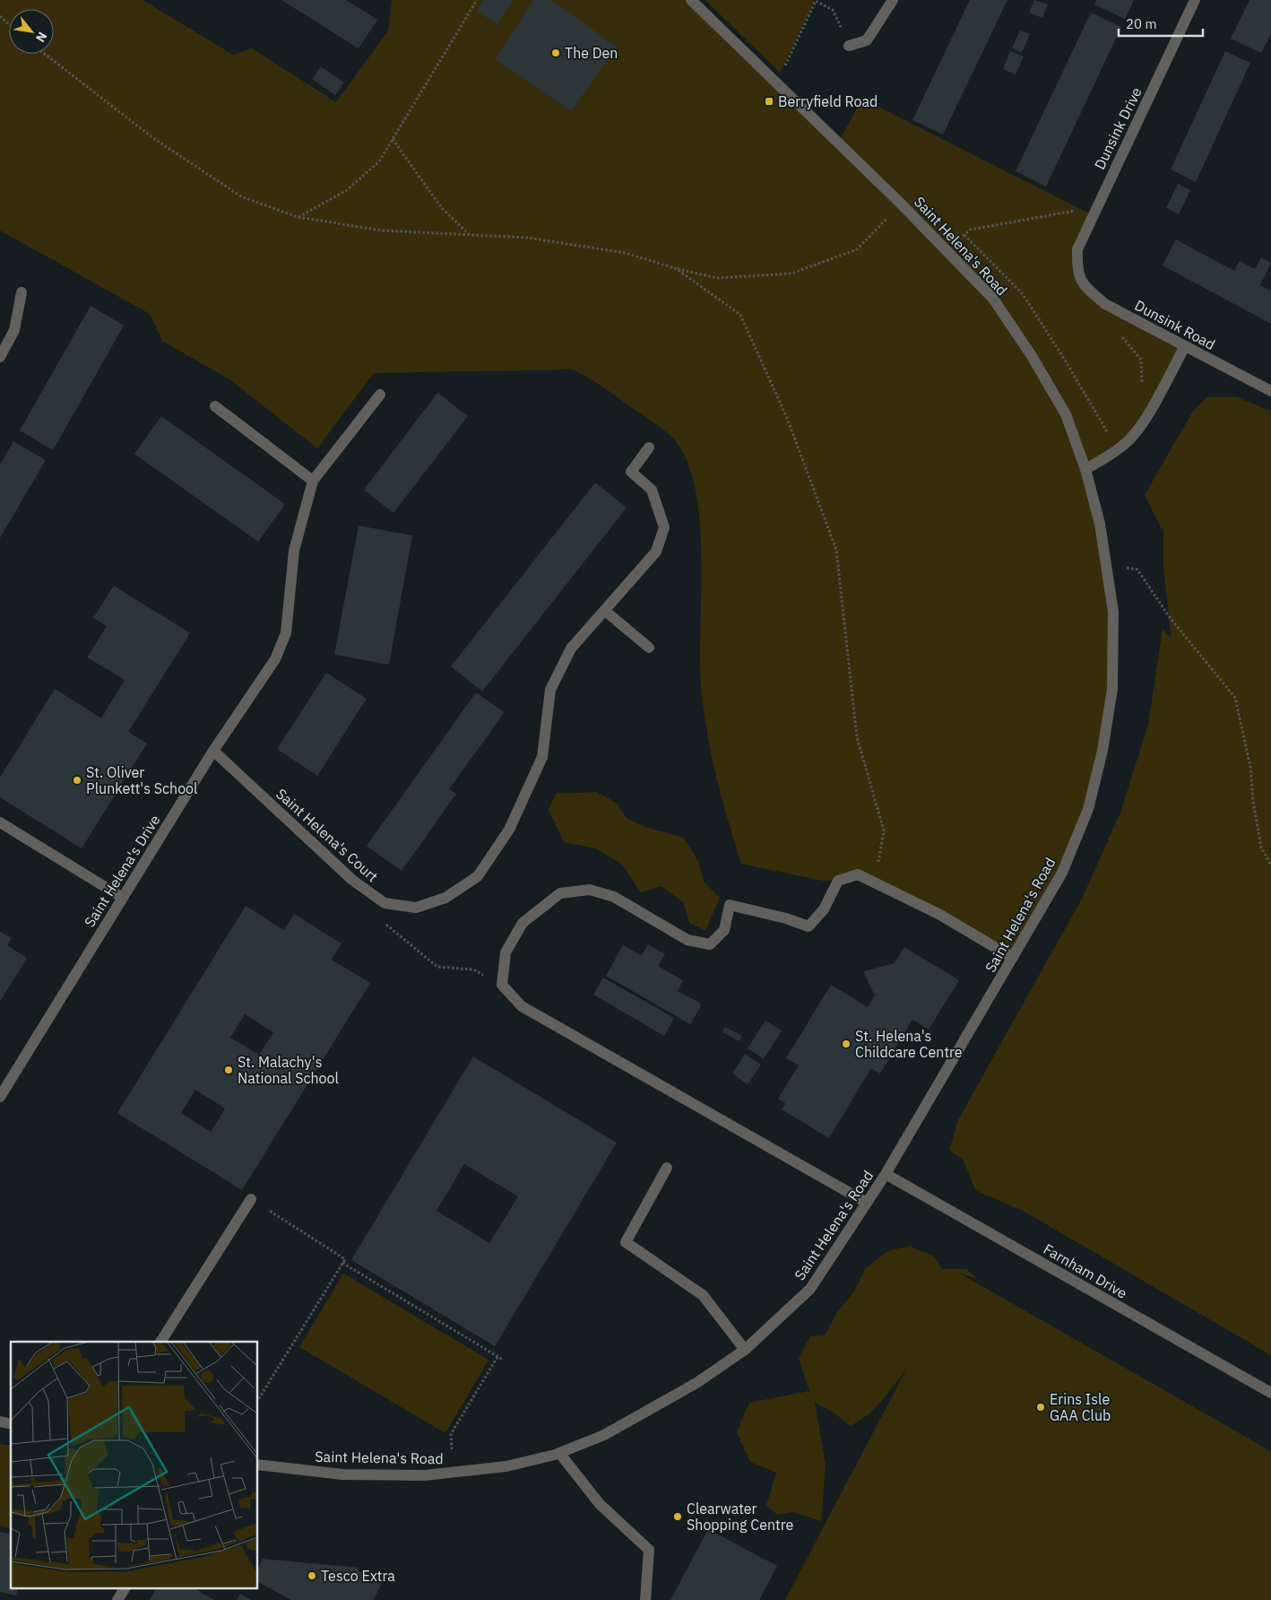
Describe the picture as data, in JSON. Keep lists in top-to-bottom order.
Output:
{
  "streets": {
    "street": [
      "Dunsink Drive",
      "Saint Helena's Road",
      "Dunsink Road",
      "Saint Helena's Court",
      "Saint Helena's Drive",
      "Farnham Drive"
    ]
  },
  "crossings": [
    ["Dunsink Drive", "Dunsink Road"],
    ["Saint Helena's Road", "Farnham Drive"],
    ["Saint Helena's Court", "Saint Helena's Drive"]
  ],
  "places": {
    "other": [
      "The Den",
      "St. Oliver Plunkett's School",
      "St. Helena's Childcare Centre",
      "St. Malachy's National School",
      "Erins Isle GAA Club",
      "Clearwater Shopping Centre",
      "Tesco Extra"
    ],
    "transit": ["Berryfield Road"]
  },
  "scale_bar": "20 m",
  "north": "bottom right"
}
